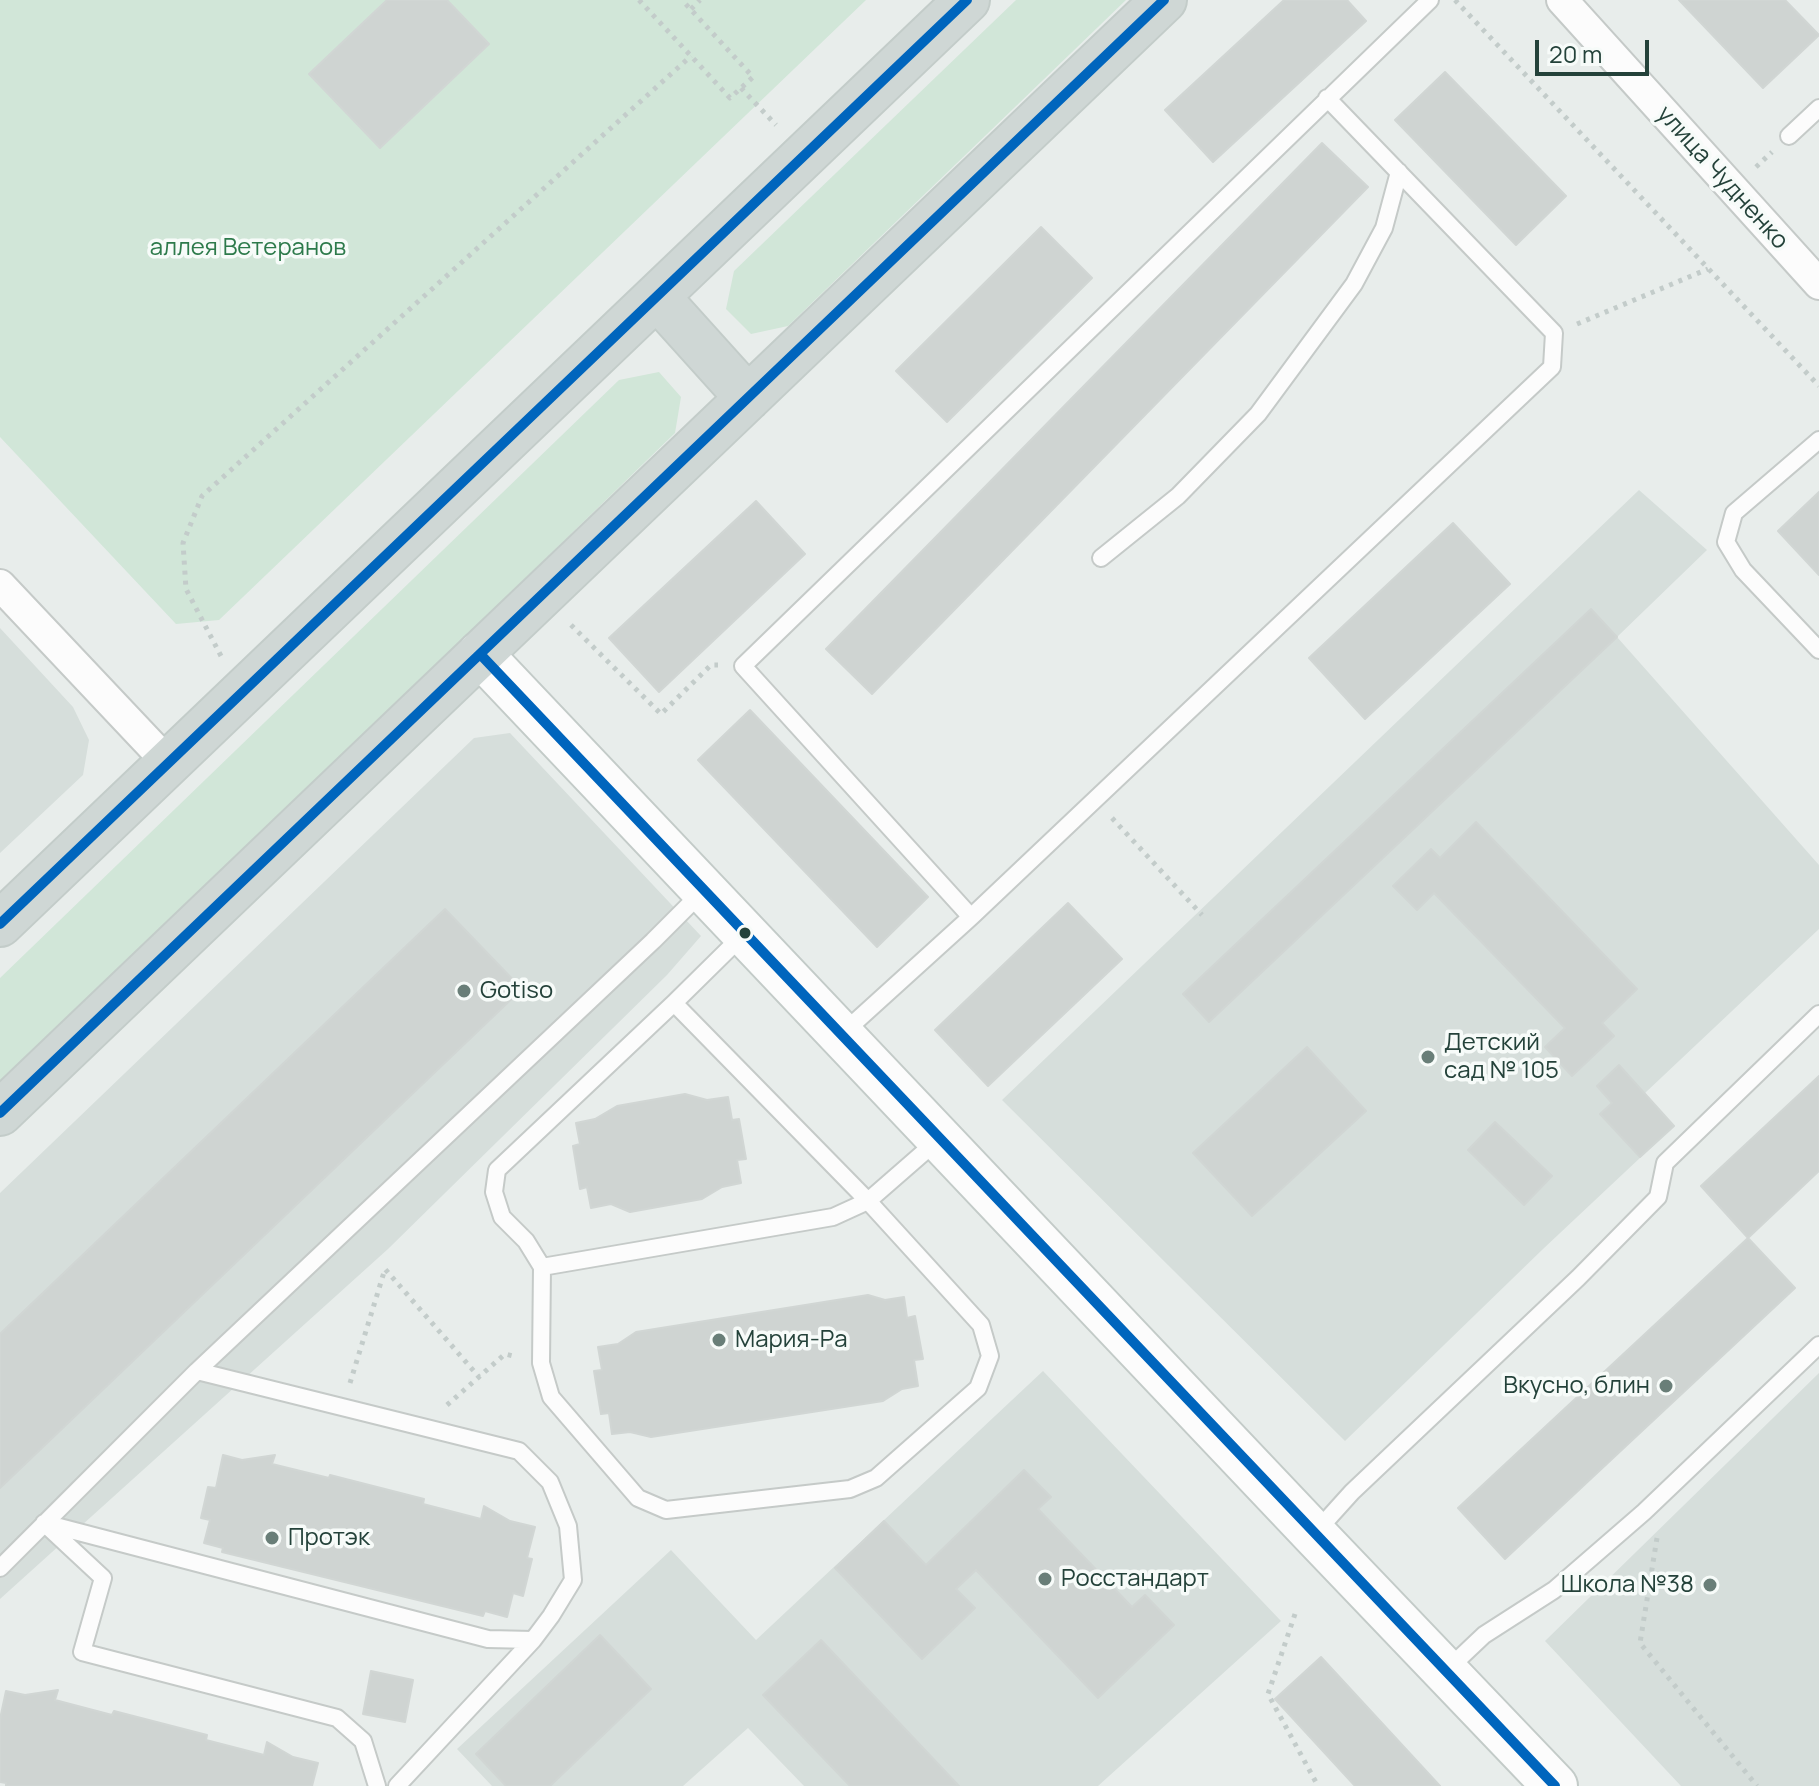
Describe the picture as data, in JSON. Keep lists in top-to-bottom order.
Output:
{
  "streets": {
    "street": ["улица Чудненко"]
  },
  "parks": ["аллея Ветеранов"],
  "places": [
    "Gotiso",
    "Детский сад № 105",
    "Мария-Ра",
    "Вкусно, блин",
    "Протэк",
    "Росстандарт",
    "Школа №38"
  ],
  "scale_bar": "20 m"
}
